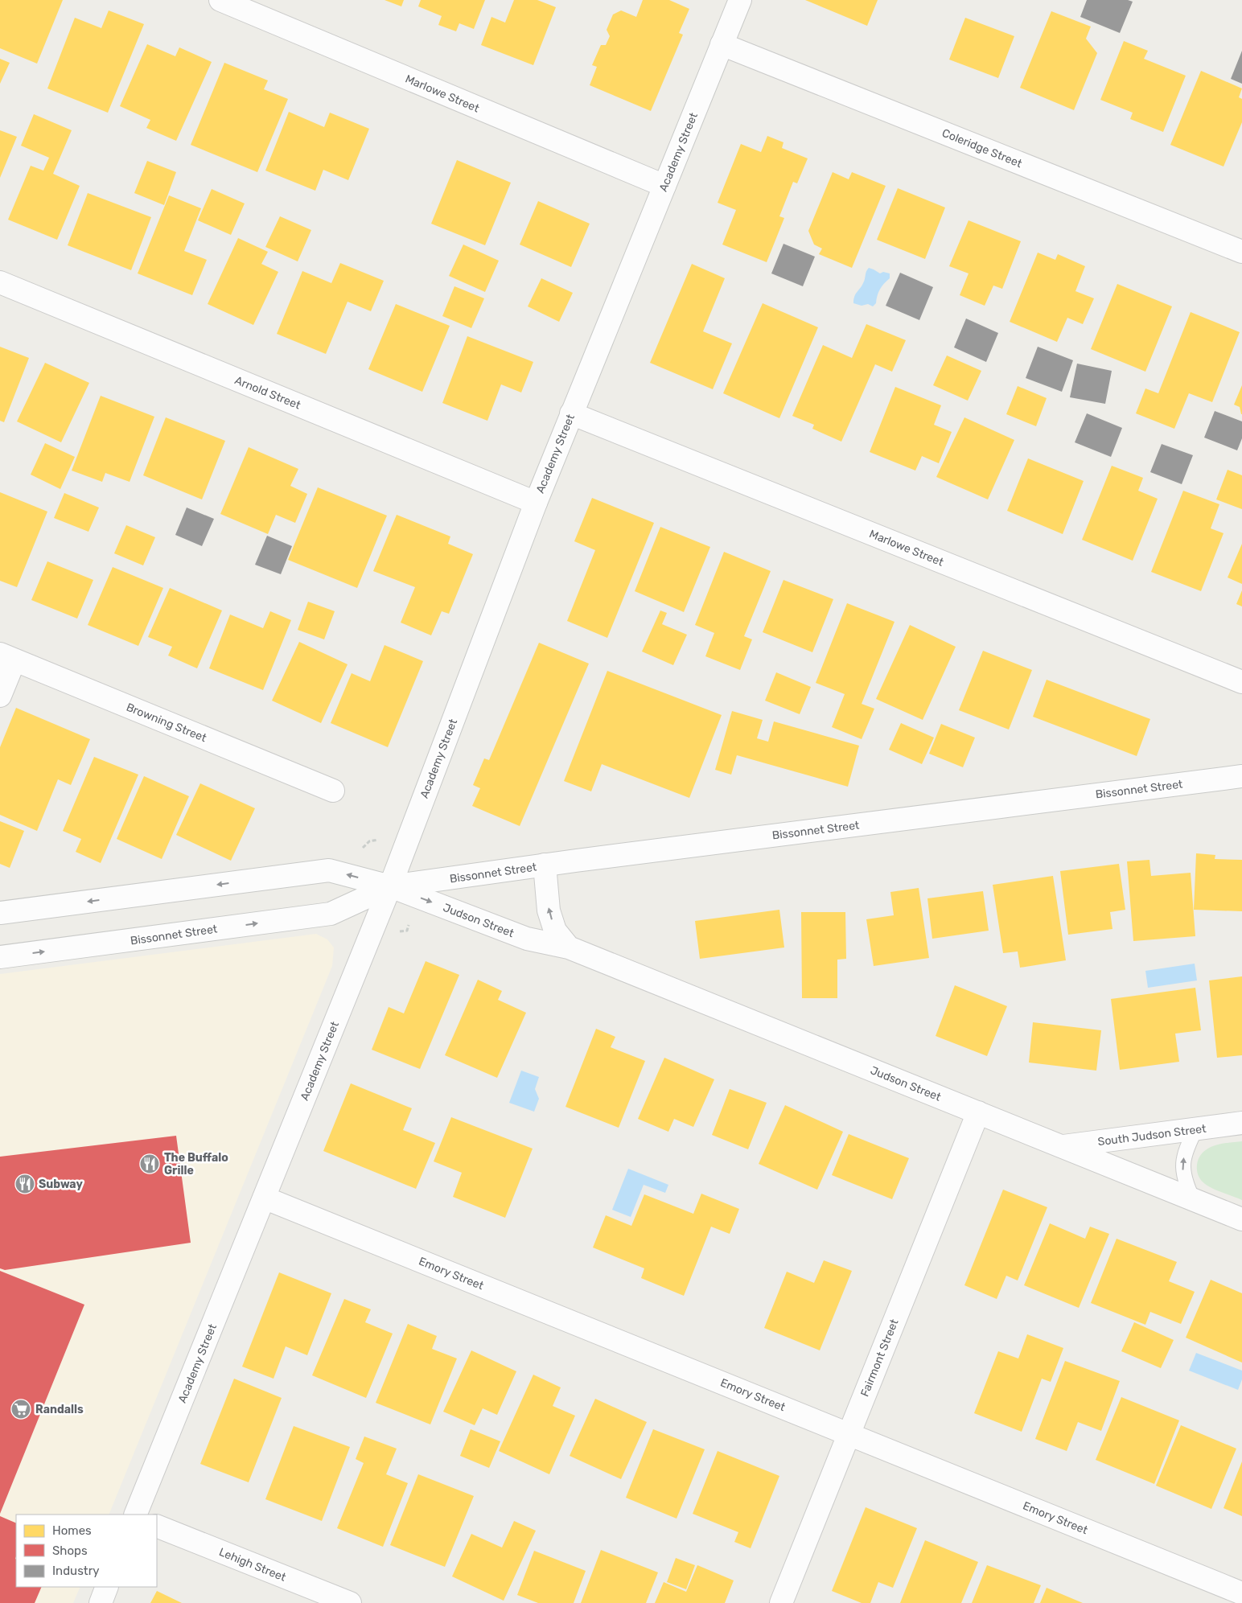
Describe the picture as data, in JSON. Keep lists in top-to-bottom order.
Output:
{
  "streets": {
    "street": [
      "Marlowe Street",
      "Coleridge Street",
      "Academy Street",
      "Arnold Street",
      "Browning Street",
      "Bissonnet Street",
      "Judson Street",
      "South Judson Street",
      "Emory Street",
      "Fairmont Street",
      "Lehigh Street"
    ]
  },
  "crossings": [
    ["Marlowe Street", "Academy Street"],
    ["Coleridge Street", "Academy Street"],
    ["Academy Street", "Arnold Street"],
    ["Academy Street", "Bissonnet Street"],
    ["Academy Street", "Judson Street"],
    ["Academy Street", "Emory Street"],
    ["Bissonnet Street", "Judson Street"],
    ["Judson Street", "South Judson Street"],
    ["Judson Street", "Fairmont Street"],
    ["Emory Street", "Fairmont Street"]
  ],
  "places": {
    "restaurant": ["The Buffalo Grille", "Subway"],
    "supermarket": ["Randalls"]
  },
  "legend": ["Homes", "Shops", "Industry"]
}
